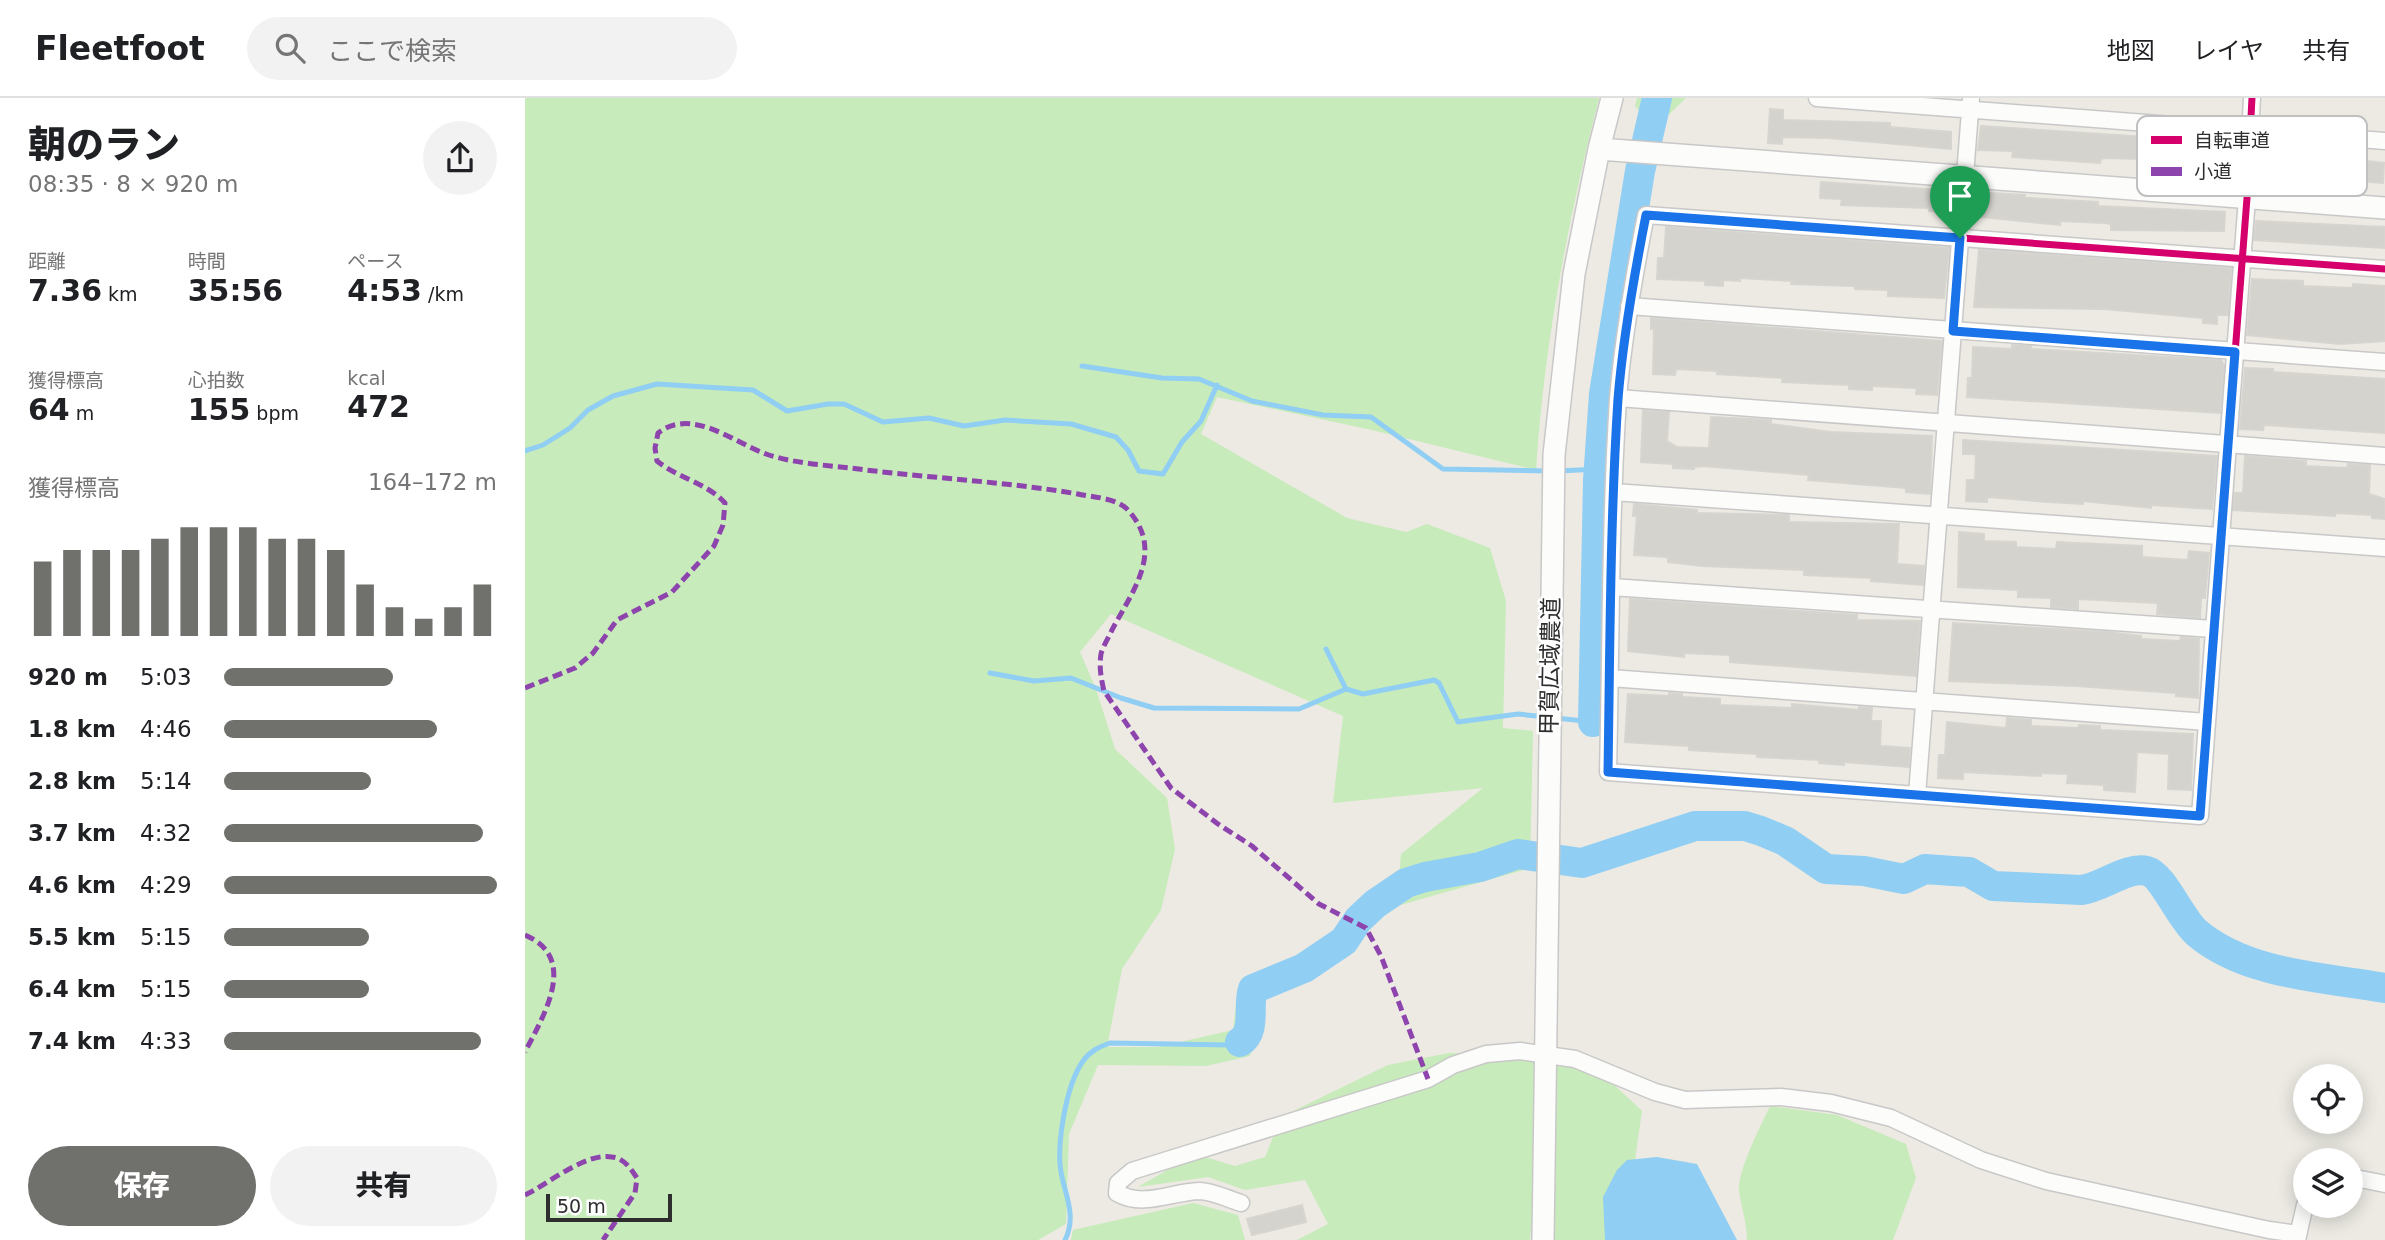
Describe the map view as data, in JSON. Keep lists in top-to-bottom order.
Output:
{
  "streets": {
    "street": ["甲賀広域農道"]
  },
  "legend": ["自転車道", "小道"],
  "scale_bar": "50 m",
  "page": {
    "header": "Fleetfoot",
    "search": "ここで検索",
    "nav": ["地図", "レイヤ", "共有"],
    "heading": ["朝のラン", "08:35 · 8 × 920 m"],
    "stats": [
      ["距離", "7.36 km"],
      ["時間", "35:56"],
      ["ペース", "4:53 /km"],
      ["獲得標高", "64 m"],
      ["心拍数", "155 bpm"],
      ["kcal", "472"]
    ],
    "chart": ["獲得標高", "164–172 m"],
    "list": [
      {
        "name": "920 m",
        "note": "5:03"
      },
      {
        "name": "1.8 km",
        "note": "4:46"
      },
      {
        "name": "2.8 km",
        "note": "5:14"
      },
      {
        "name": "3.7 km",
        "note": "4:32"
      },
      {
        "name": "4.6 km",
        "note": "4:29"
      },
      {
        "name": "5.5 km",
        "note": "5:15"
      },
      {
        "name": "6.4 km",
        "note": "5:15"
      },
      {
        "name": "7.4 km",
        "note": "4:33"
      }
    ],
    "buttons": ["保存", "共有"],
    "scale": "50 m"
  }
}
